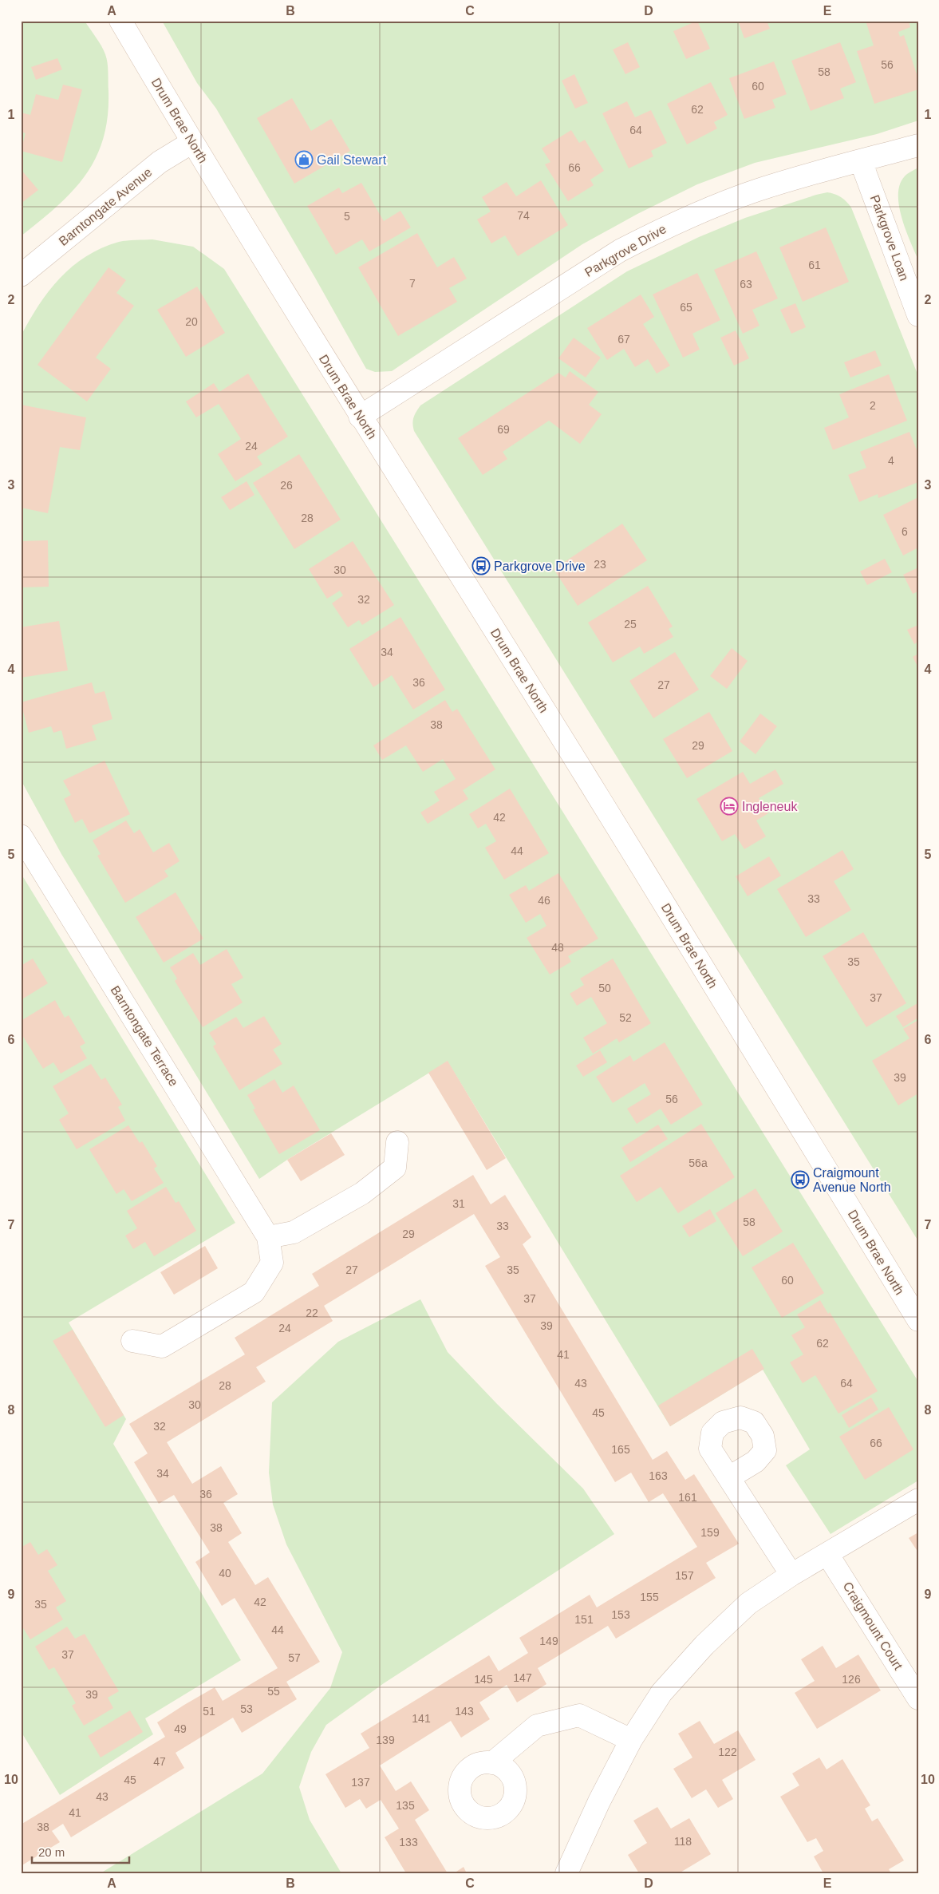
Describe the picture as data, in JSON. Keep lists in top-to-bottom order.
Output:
{
  "streets": {
    "street": [
      "Drum Brae North",
      "Barntongate Avenue",
      "Parkgrove Loan",
      "Parkgrove Drive",
      "Barntongate Terrace",
      "Craigmount Court"
    ]
  },
  "crossings": [
    ["Drum Brae North", "Barntongate Avenue"],
    ["Drum Brae North", "Parkgrove Drive"],
    ["Parkgrove Loan", "Parkgrove Drive"]
  ],
  "places": {
    "shop": ["Gail Stewart"],
    "bus stop": ["Parkgrove Drive", "Craigmount Avenue North"],
    "hotel": ["Ingleneuk"]
  },
  "house_numbers": [
    "56",
    "58",
    "60",
    "62",
    "64",
    "66",
    "74",
    "5",
    "61",
    "7",
    "63",
    "65",
    "20",
    "67",
    "2",
    "69",
    "24",
    "4",
    "26",
    "28",
    "6",
    "23",
    "30",
    "32",
    "25",
    "34",
    "36",
    "27",
    "38",
    "29",
    "42",
    "44",
    "33",
    "46",
    "48",
    "35",
    "50",
    "37",
    "52",
    "39",
    "56",
    "56a",
    "31",
    "58",
    "33",
    "29",
    "27",
    "35",
    "60",
    "37",
    "22",
    "39",
    "24",
    "62",
    "41",
    "43",
    "64",
    "28",
    "30",
    "45",
    "32",
    "66",
    "165",
    "34",
    "163",
    "36",
    "161",
    "38",
    "159",
    "40",
    "157",
    "155",
    "42",
    "35",
    "153",
    "151",
    "44",
    "149",
    "37",
    "57",
    "147",
    "145",
    "126",
    "55",
    "39",
    "53",
    "51",
    "143",
    "141",
    "49",
    "139",
    "122",
    "47",
    "45",
    "137",
    "43",
    "135",
    "41",
    "38",
    "118",
    "133"
  ],
  "scale_bar": "20 m",
  "grid": {
    "columns": [
      "A",
      "B",
      "C",
      "D",
      "E"
    ],
    "rows": [
      "1",
      "2",
      "3",
      "4",
      "5",
      "6",
      "7",
      "8",
      "9",
      "10"
    ]
  }
}
